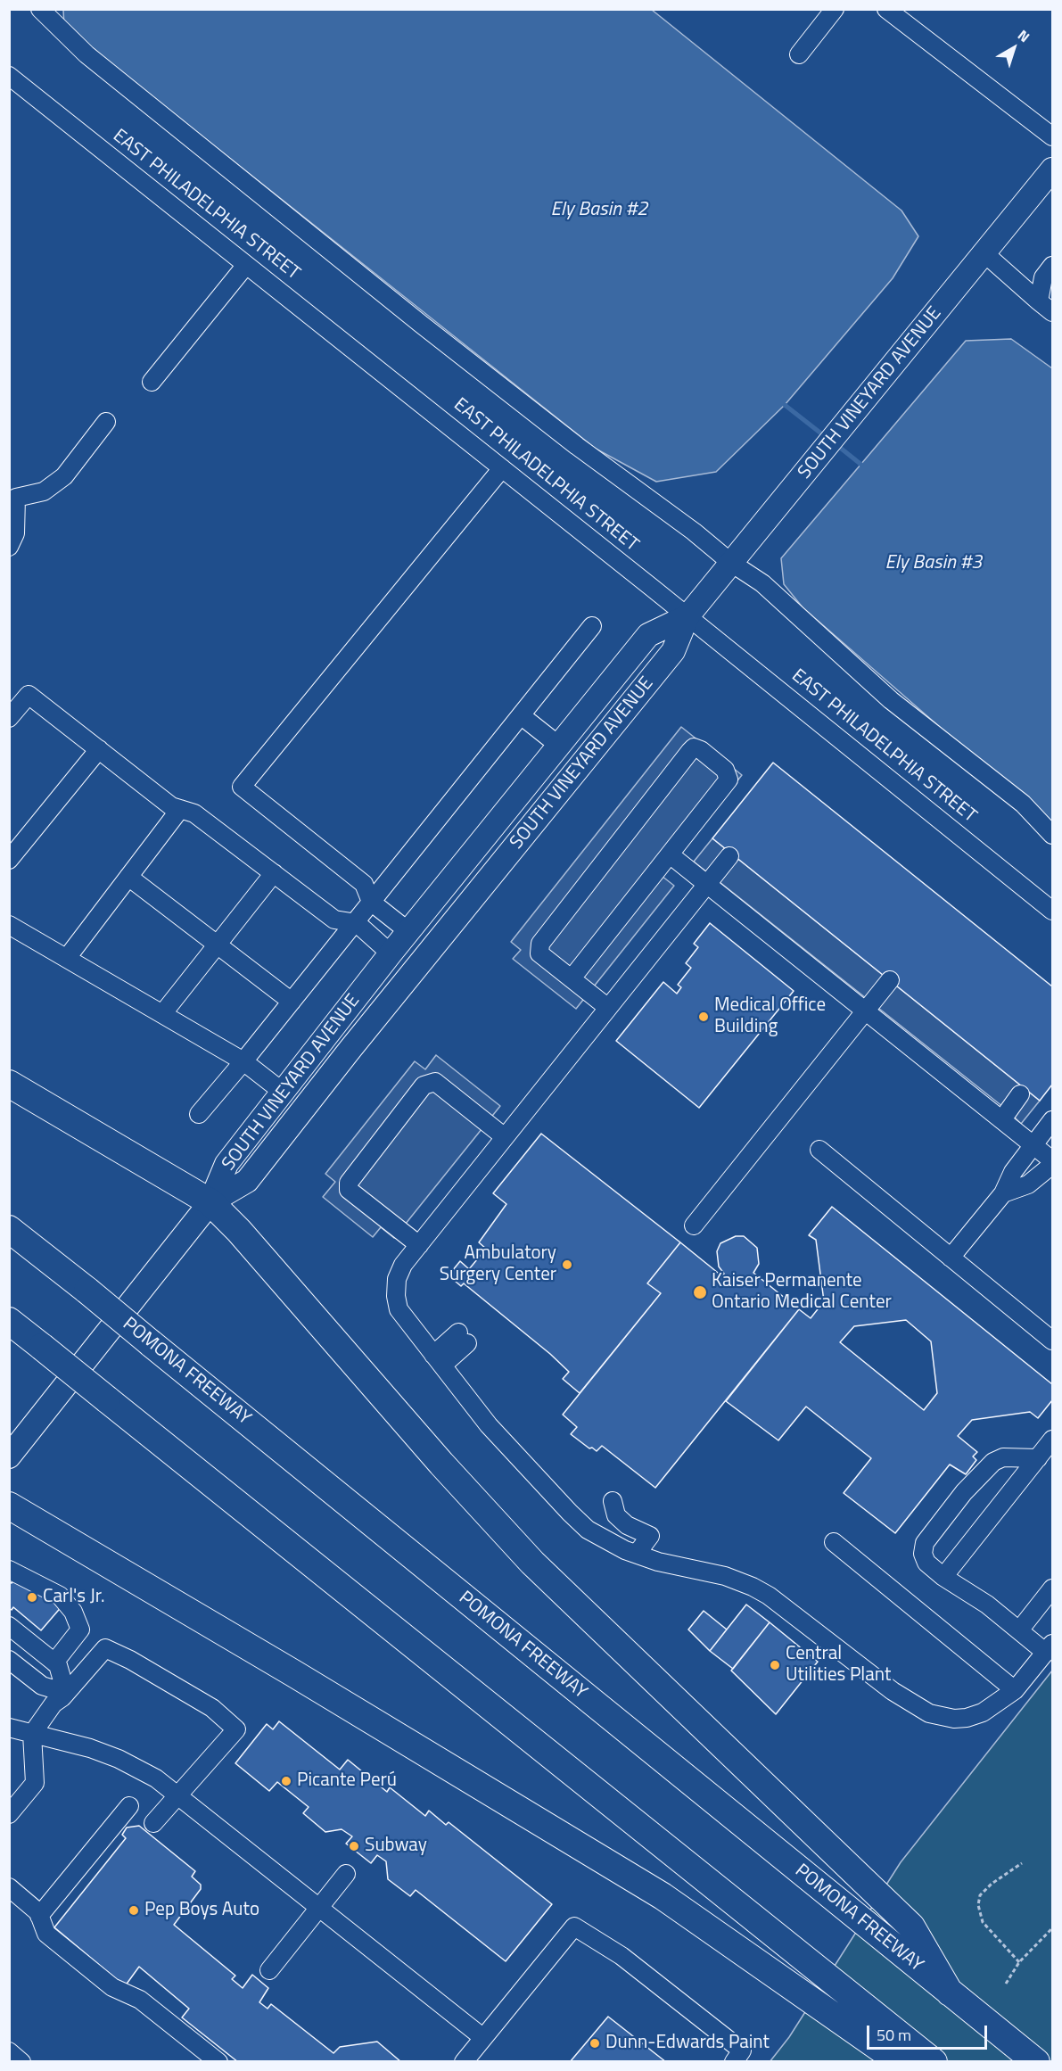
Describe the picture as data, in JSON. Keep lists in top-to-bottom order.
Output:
{
  "streets": {
    "highway": ["POMONA FREEWAY"],
    "main road": ["SOUTH VINEYARD AVENUE"],
    "street": ["EAST PHILADELPHIA STREET"]
  },
  "crossings": [
    ["EAST PHILADELPHIA STREET", "SOUTH VINEYARD AVENUE"]
  ],
  "water": ["Ely Basin #2", "Ely Basin #3"],
  "places": [
    "Medical Office Building",
    "Ambulatory Surgery Center",
    "Kaiser Permanente Ontario Medical Center",
    "Carl's Jr.",
    "Central Utilities Plant",
    "Picante Perú",
    "Subway",
    "Pep Boys Auto",
    "Dunn-Edwards Paint"
  ],
  "scale_bar": "50 m",
  "north": "top right"
}
